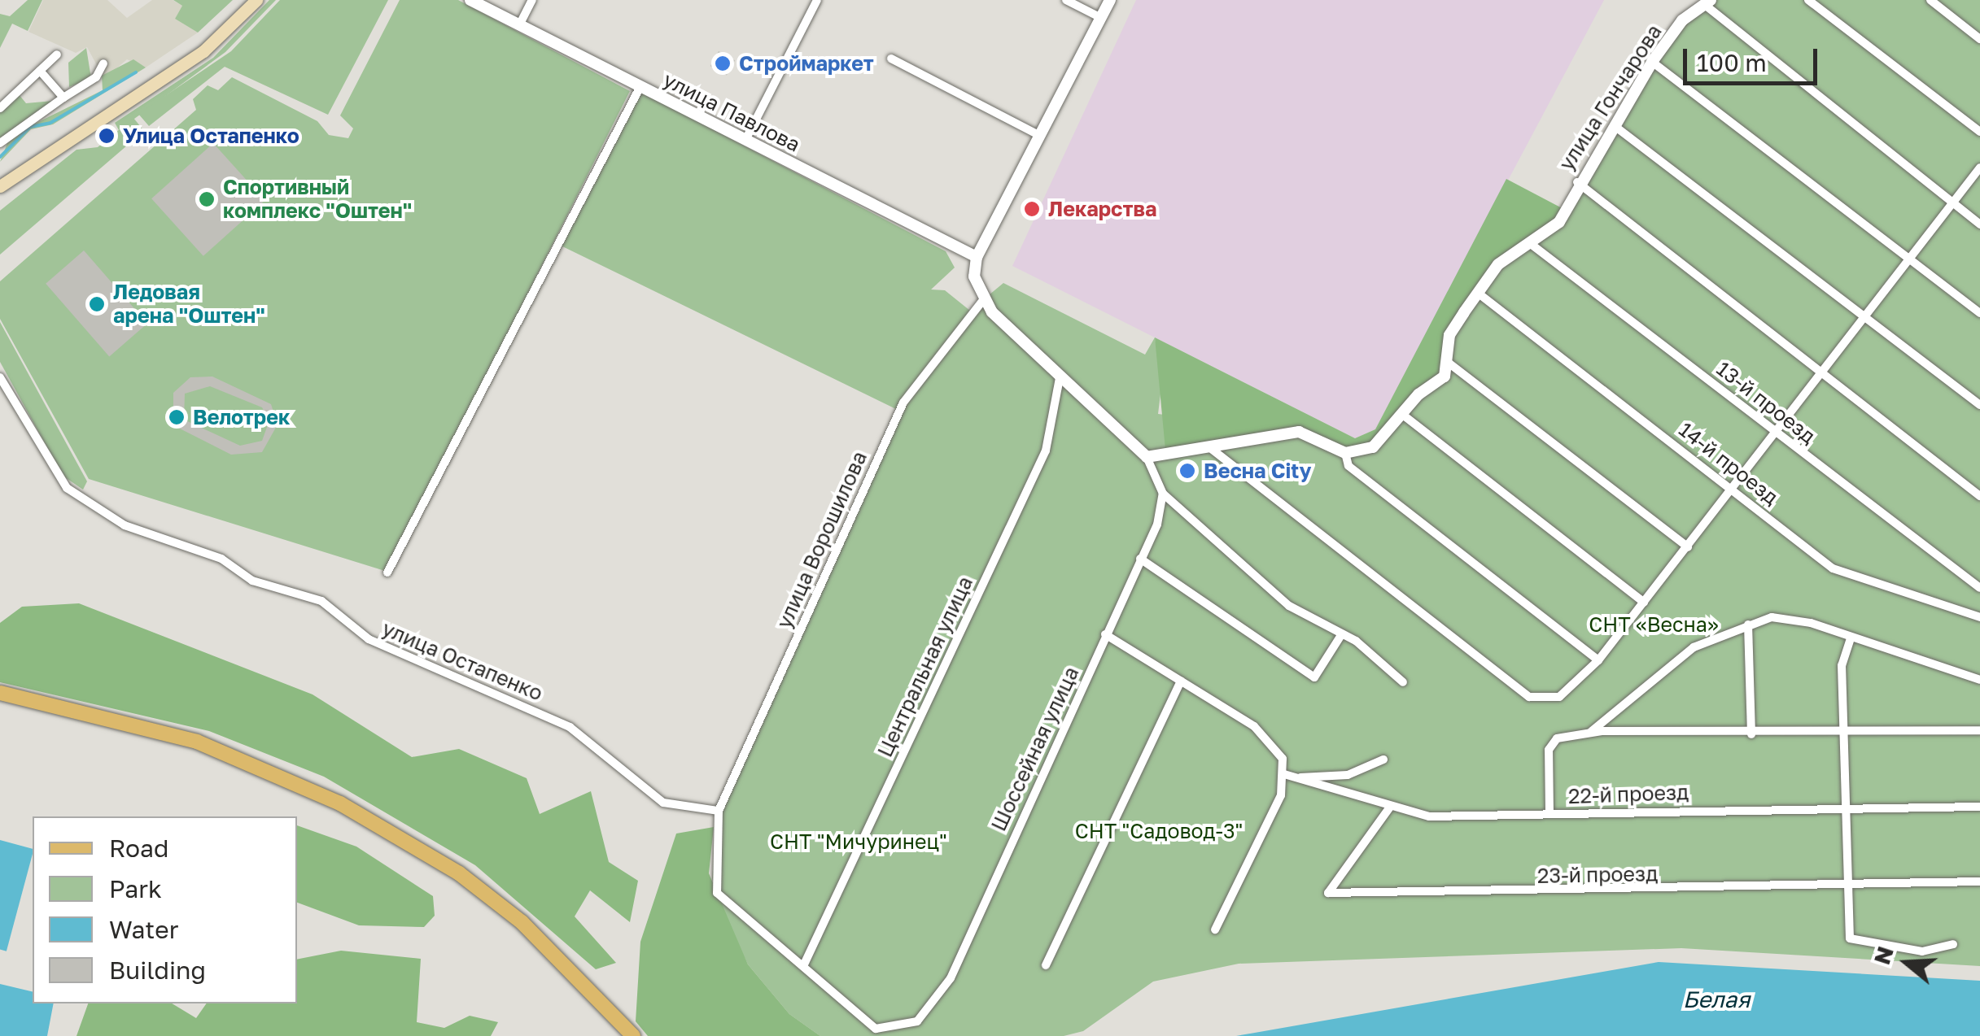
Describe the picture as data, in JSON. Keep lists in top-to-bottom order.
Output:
{
  "streets": {
    "street": [
      "улица Гончарова",
      "улица Павлова",
      "13-й проезд",
      "14-й проезд",
      "улица Ворошилова",
      "улица Остапенко",
      "Центральная улица",
      "Шоссейная улица",
      "22-й проезд",
      "23-й проезд"
    ]
  },
  "crossings": [
    ["улица Гончарова", "13-й проезд"],
    ["улица Гончарова", "14-й проезд"],
    ["улица Ворошилова", "улица Остапенко"],
    ["улица Ворошилова", "Центральная улица"],
    ["улица Ворошилова", "Шоссейная улица"],
    ["Центральная улица", "Шоссейная улица"],
    ["22-й проезд", "23-й проезд"]
  ],
  "water": ["Белая"],
  "parks": ["СНТ «Весна»", "СНТ \"Садовод-3\"", "СНТ \"Мичуринец\""],
  "places": [
    "Строймаркет",
    "Улица Остапенко",
    "Спортивный комплекс \"Оштен\"",
    "Лекарства",
    "Ледовая арена \"Оштен\"",
    "Велотрек",
    "Весна City"
  ],
  "legend": [
    "Road",
    "Park",
    "Water",
    "Building"
  ],
  "scale_bar": "100 m",
  "north": "left"
}
